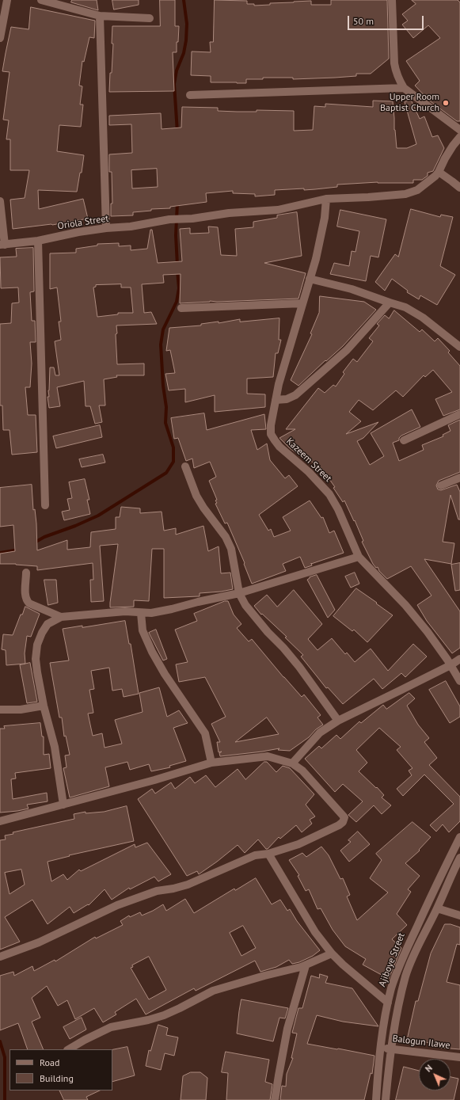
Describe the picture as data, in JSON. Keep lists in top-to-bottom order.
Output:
{
  "streets": {
    "street": [
      "Oriola Street",
      "Kazeem Street",
      "Ajiboye Street",
      "Balogun Ilawe"
    ]
  },
  "crossings": [
    ["Oriola Street", "Kazeem Street"],
    ["Ajiboye Street", "Balogun Ilawe"]
  ],
  "places": ["Upper Room Baptist Church"],
  "legend": ["Road", "Building"],
  "scale_bar": "50 m",
  "north": "top left"
}
